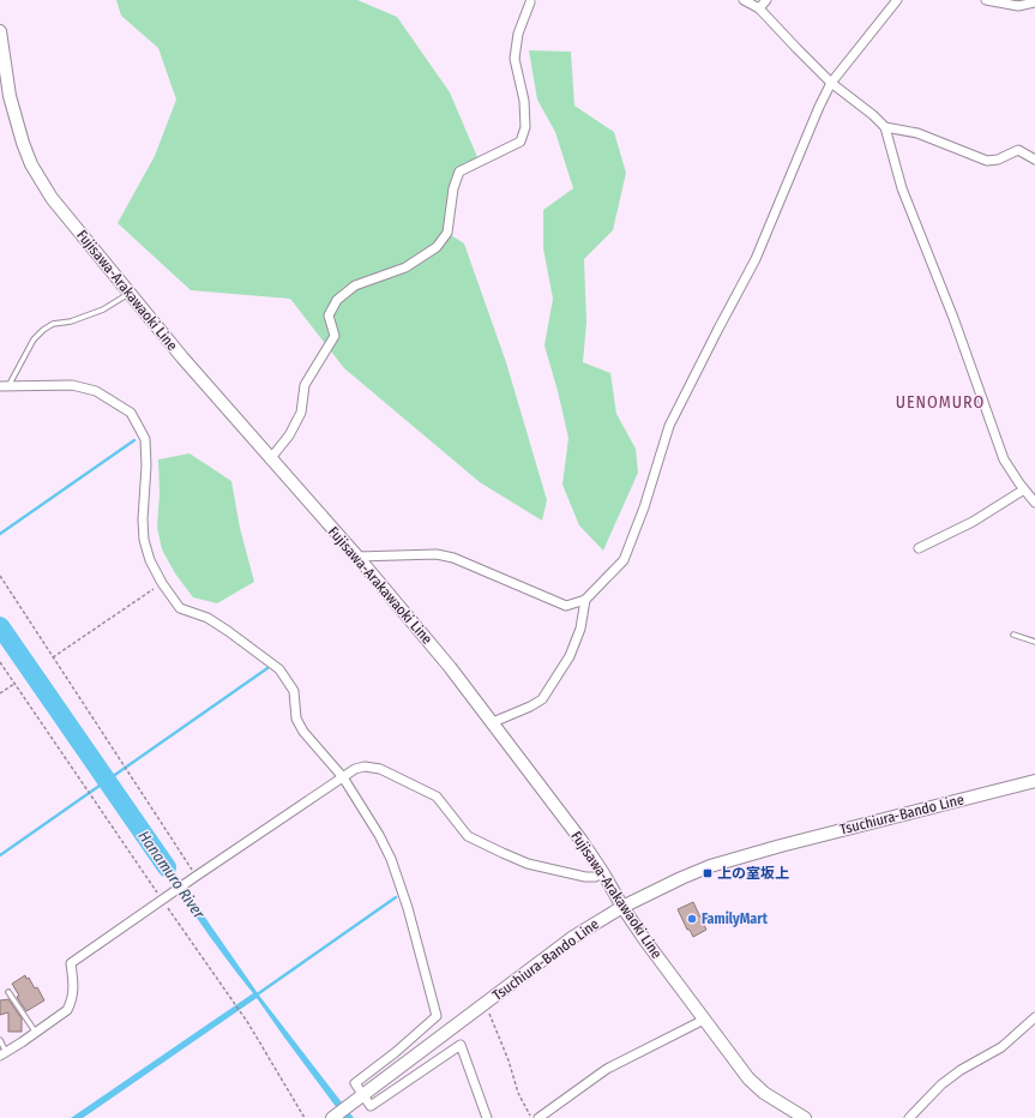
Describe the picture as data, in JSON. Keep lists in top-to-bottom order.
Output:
{
  "streets": {
    "main road": ["Fujisawa-Arakawaoki Line", "Tsuchiura-Bando Line"]
  },
  "crossings": [
    ["Fujisawa-Arakawaoki Line", "Tsuchiura-Bando Line"]
  ],
  "districts": ["UENOMURO"],
  "water": ["Hanamuro River"],
  "places": {
    "transit": ["上の室坂上"],
    "other": ["FamilyMart"]
  }
}
